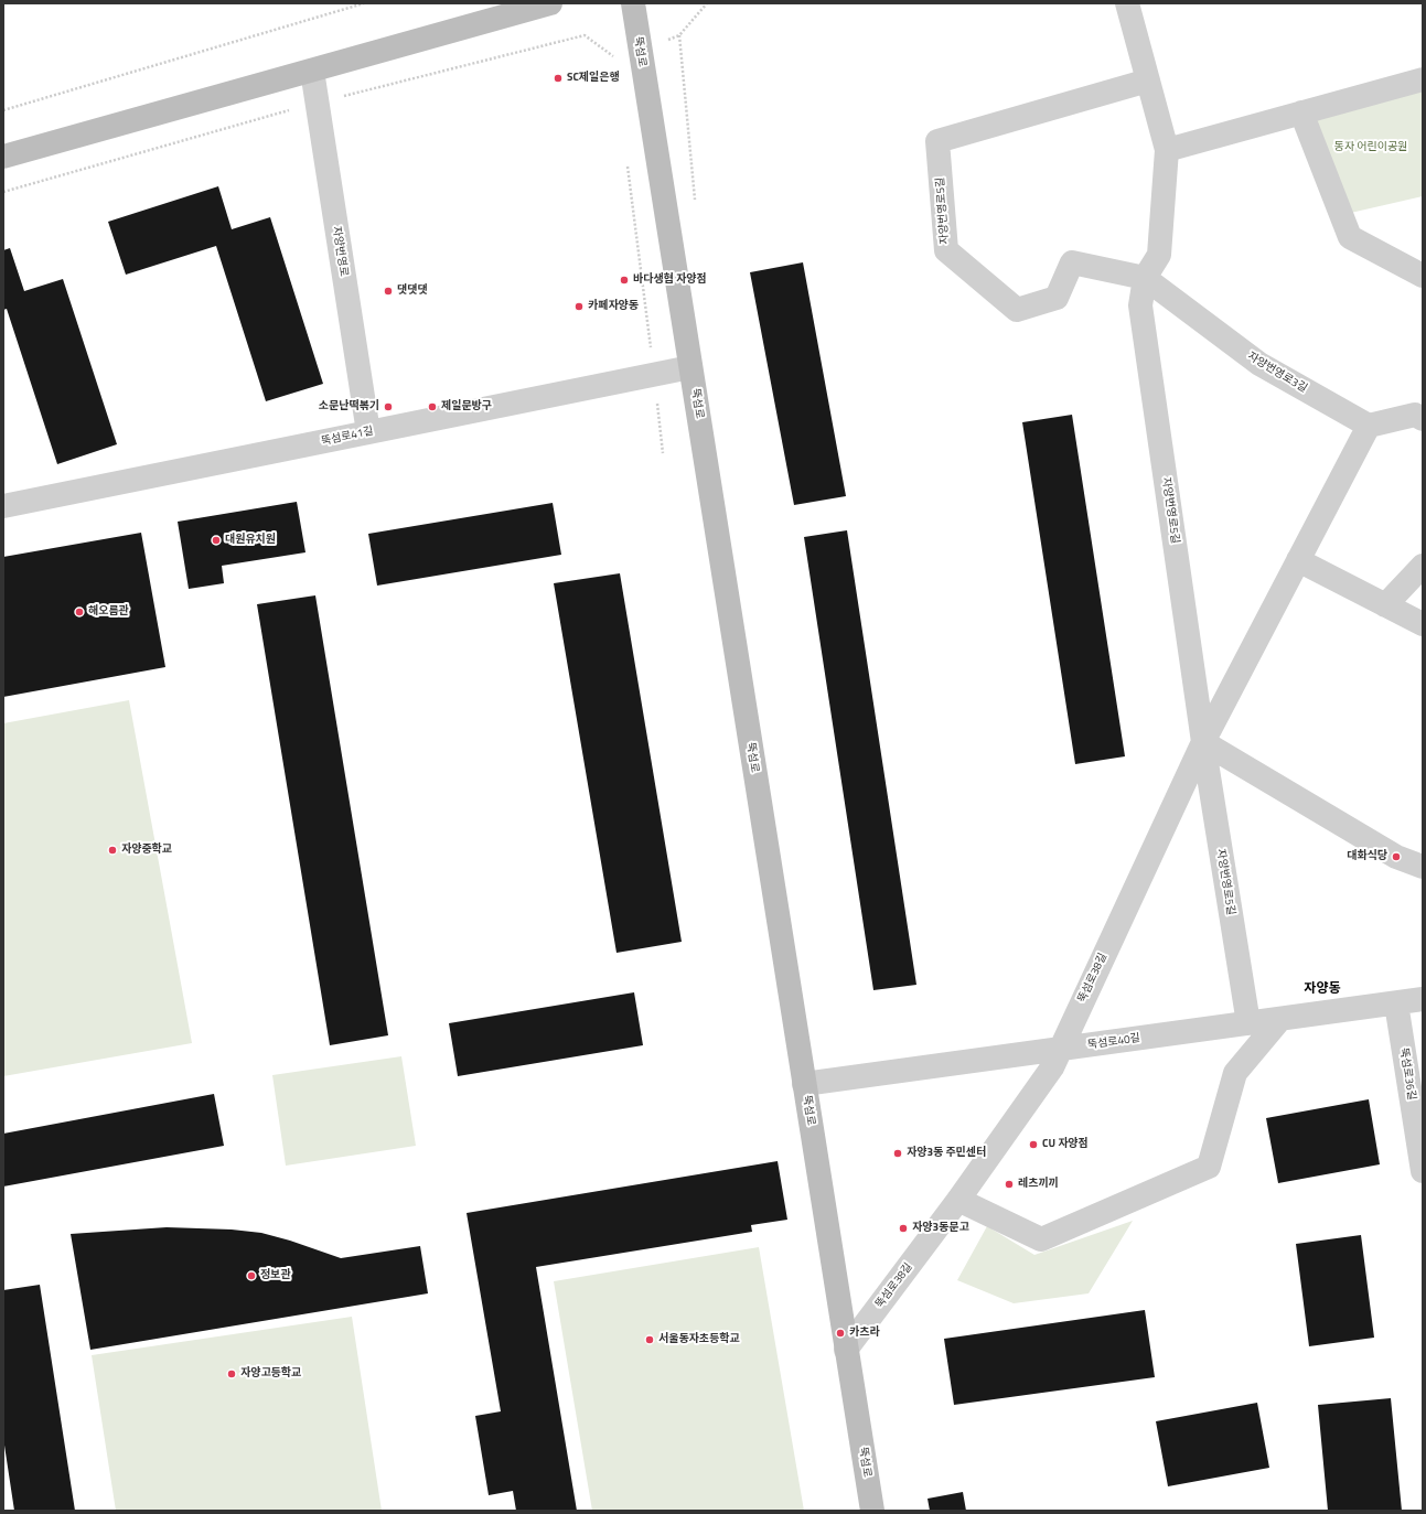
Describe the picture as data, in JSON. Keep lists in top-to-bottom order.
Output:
{
  "streets": {
    "main road": ["뚝섬로"],
    "street": [
      "자양번영로5길",
      "자양번영로",
      "자양번영로3길",
      "뚝섬로41길",
      "뚝섬로38길",
      "뚝섬로40길",
      "뚝섬로36길"
    ]
  },
  "crossings": [
    ["뚝섬로", "뚝섬로41길"],
    ["뚝섬로", "뚝섬로38길"],
    ["뚝섬로", "뚝섬로40길"],
    ["자양번영로5길", "자양번영로3길"],
    ["자양번영로5길", "뚝섬로38길"],
    ["자양번영로5길", "뚝섬로40길"],
    ["자양번영로", "뚝섬로41길"],
    ["뚝섬로38길", "뚝섬로40길"],
    ["뚝섬로40길", "뚝섬로36길"]
  ],
  "districts": ["자양동"],
  "parks": ["동자 어린이공원"],
  "places": [
    "SC제일은행",
    "바다생협 자양점",
    "댓댓댓",
    "카페자양동",
    "소문난떡볶기",
    "제일문방구",
    "대원유치원",
    "해오름관",
    "자양중학교",
    "대화식당",
    "CU 자양점",
    "자양3동 주민센터",
    "레츠끼끼",
    "자양3동문고",
    "정보관",
    "카츠라",
    "서울동자초등학교",
    "자양고등학교"
  ]
}
